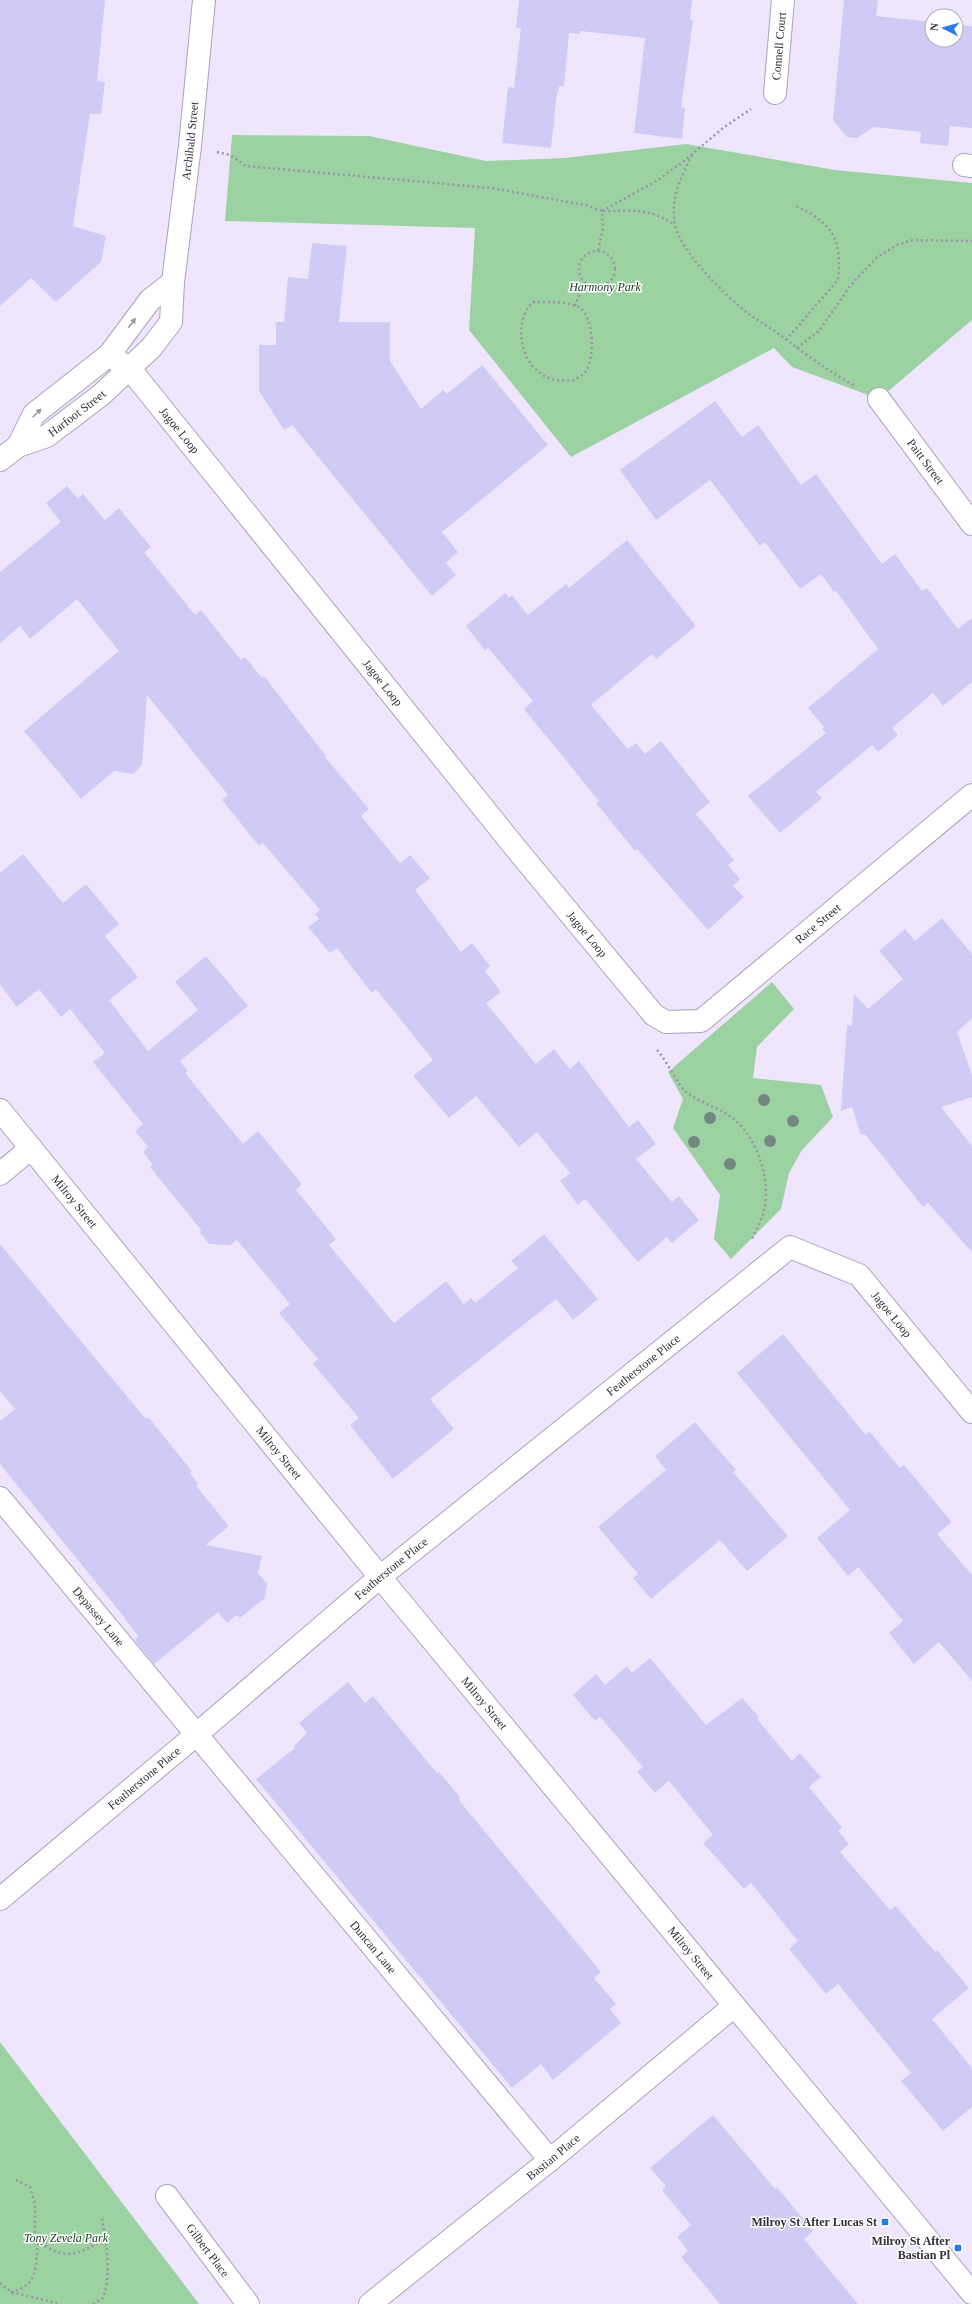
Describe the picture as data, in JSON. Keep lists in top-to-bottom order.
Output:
{
  "streets": {
    "street": [
      "Connell Court",
      "Archibald Street",
      "Harfoot Street",
      "Jagoe Loop",
      "Paitt Street",
      "Race Street",
      "Milroy Street",
      "Featherstone Place",
      "Depassey Lane",
      "Duncan Lane",
      "Bastian Place",
      "Gilbert Place"
    ]
  },
  "crossings": [
    ["Archibald Street", "Harfoot Street"],
    ["Archibald Street", "Jagoe Loop"],
    ["Harfoot Street", "Jagoe Loop"],
    ["Jagoe Loop", "Race Street"],
    ["Jagoe Loop", "Featherstone Place"],
    ["Milroy Street", "Featherstone Place"],
    ["Milroy Street", "Bastian Place"],
    ["Featherstone Place", "Depassey Lane"],
    ["Featherstone Place", "Duncan Lane"],
    ["Depassey Lane", "Duncan Lane"],
    ["Duncan Lane", "Bastian Place"]
  ],
  "parks": ["Harmony Park", "Tony Zevela Park"],
  "places": {
    "transit": ["Milroy St After Lucas St", "Milroy St After Bastian Pl"]
  },
  "north": "left"
}
